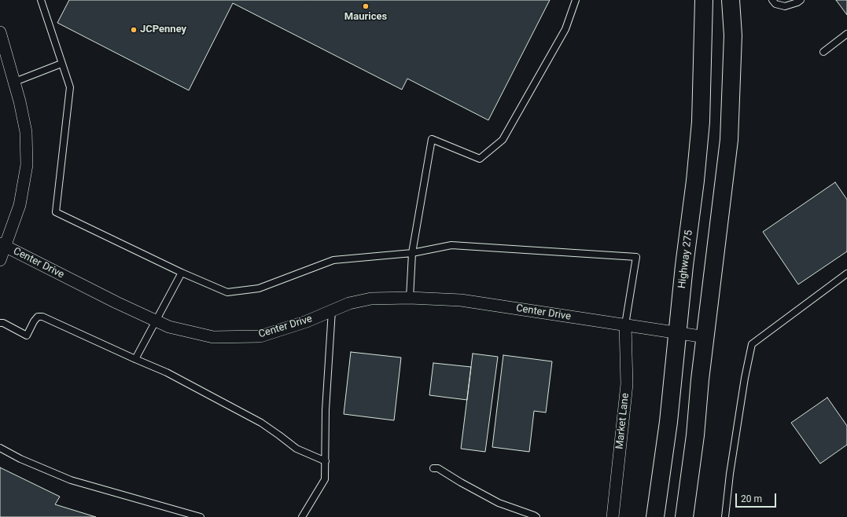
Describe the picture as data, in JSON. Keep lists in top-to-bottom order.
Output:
{
  "streets": {
    "highway": ["Highway 275"],
    "street": ["Center Drive", "Market Lane"]
  },
  "crossings": [
    ["Highway 275", "Center Drive"],
    ["Center Drive", "Market Lane"]
  ],
  "places": ["Maurices", "JCPenney"],
  "scale_bar": "20 m"
}
